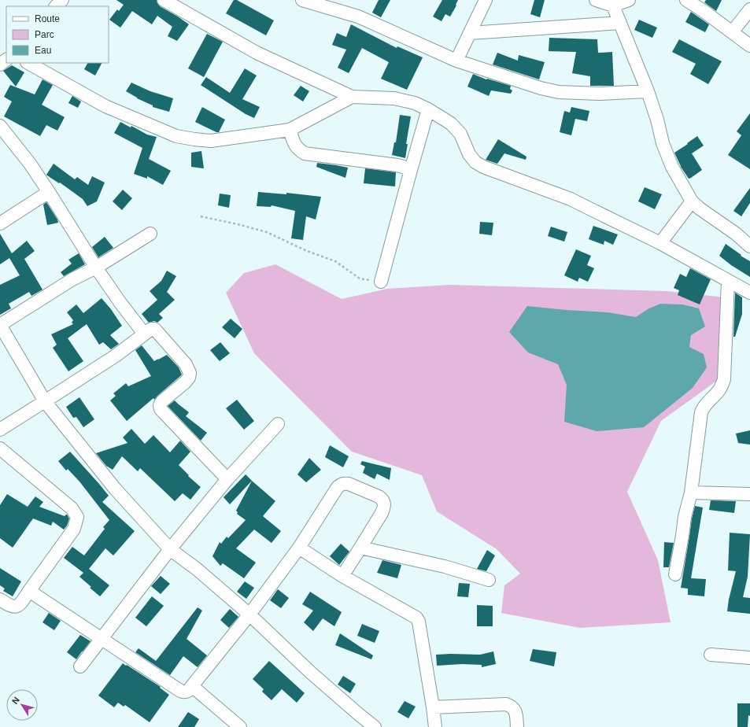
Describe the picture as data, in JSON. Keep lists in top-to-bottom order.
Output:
{
  "legend": ["Route", "Parc", "Eau"],
  "north": "top left"
}
